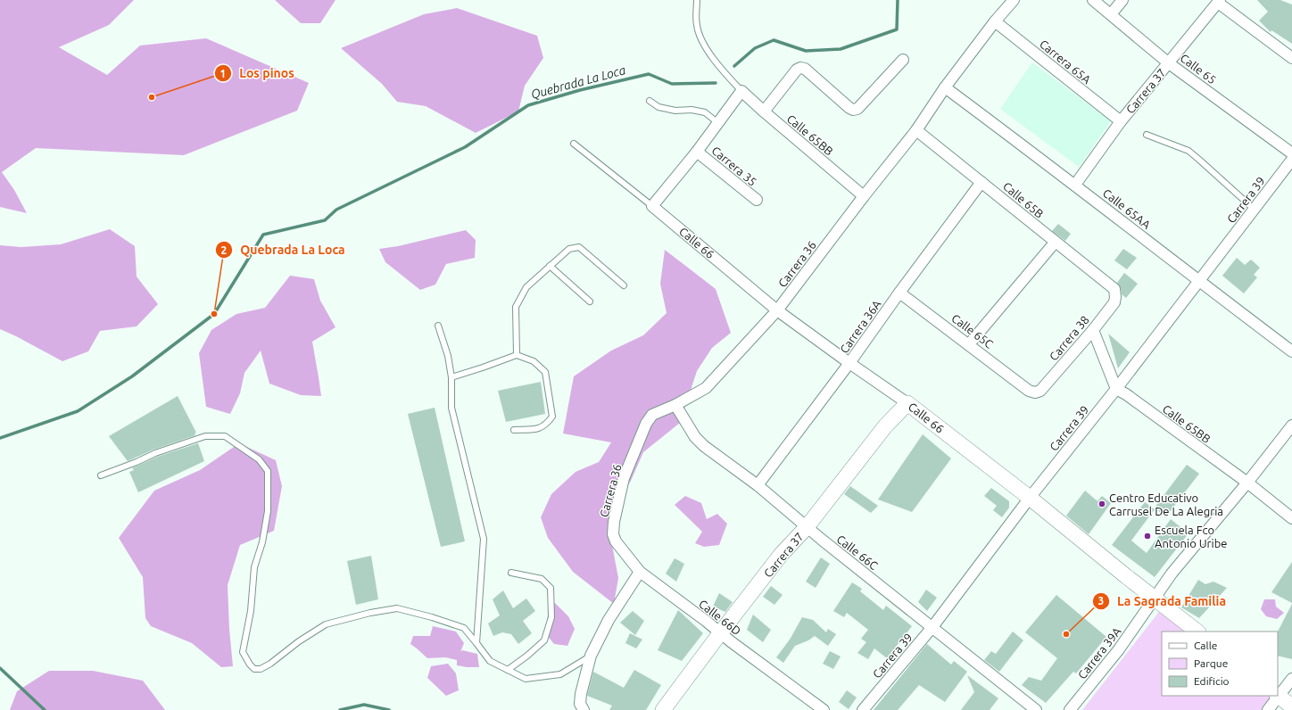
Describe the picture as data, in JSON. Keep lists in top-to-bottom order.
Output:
{
  "streets": {
    "street": [
      "Carrera 65A",
      "Calle 65",
      "Carrera 37",
      "Calle 65BB",
      "Carrera 35",
      "Calle 65B",
      "Carrera 39",
      "Calle 65AA",
      "Calle 66",
      "Carrera 36",
      "Carrera 36A",
      "Calle 65C",
      "Carrera 38",
      "Calle 66C",
      "Calle 66D",
      "Carrera 39A"
    ]
  },
  "crossings": [
    ["Carrera 65A", "Carrera 37"],
    ["Carrera 65A", "Carrera 36"],
    ["Calle 65", "Carrera 37"],
    ["Carrera 37", "Calle 65AA"],
    ["Carrera 37", "Calle 66"],
    ["Carrera 37", "Calle 66C"],
    ["Carrera 37", "Calle 66D"],
    ["Calle 65BB", "Carrera 35"],
    ["Calle 65BB", "Carrera 39"],
    ["Calle 65BB", "Carrera 36"],
    ["Calle 65BB", "Carrera 39A"],
    ["Carrera 35", "Calle 66"],
    ["Calle 65B", "Carrera 36"],
    ["Calle 65B", "Carrera 36A"],
    ["Calle 65B", "Carrera 38"],
    ["Carrera 39", "Calle 65AA"],
    ["Carrera 39", "Calle 66"],
    ["Carrera 39", "Calle 66C"],
    ["Calle 65AA", "Carrera 36"],
    ["Calle 66", "Carrera 36"],
    ["Calle 66", "Carrera 36A"],
    ["Calle 66", "Carrera 39A"],
    ["Carrera 36", "Calle 66C"],
    ["Carrera 36", "Calle 66D"],
    ["Carrera 36A", "Calle 65C"],
    ["Carrera 36A", "Calle 66C"],
    ["Calle 65C", "Carrera 38"]
  ],
  "water": ["Quebrada La Loca"],
  "places": [
    "Los pinos",
    "Quebrada La Loca",
    "Centro Educativo Carrusel De La Alegria",
    "Escuela Fco Antonio Uribe",
    "La Sagrada Familia"
  ],
  "legend": ["Calle", "Parque", "Edificio"]
}
